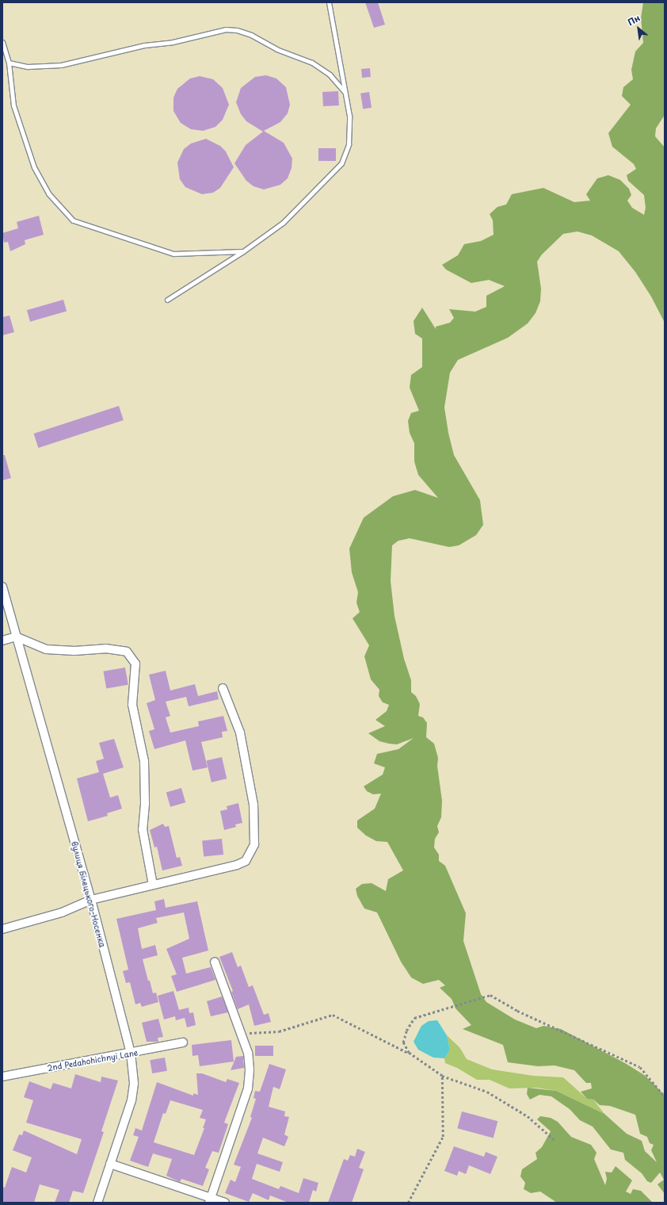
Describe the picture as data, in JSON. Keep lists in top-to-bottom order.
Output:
{
  "streets": {
    "street": ["вулиця Білецького-Носенка", "2nd Pedahohichnyi Lane"]
  },
  "crossings": [
    ["вулиця Білецького-Носенка", "2nd Pedahohichnyi Lane"]
  ],
  "north": "top left"
}
